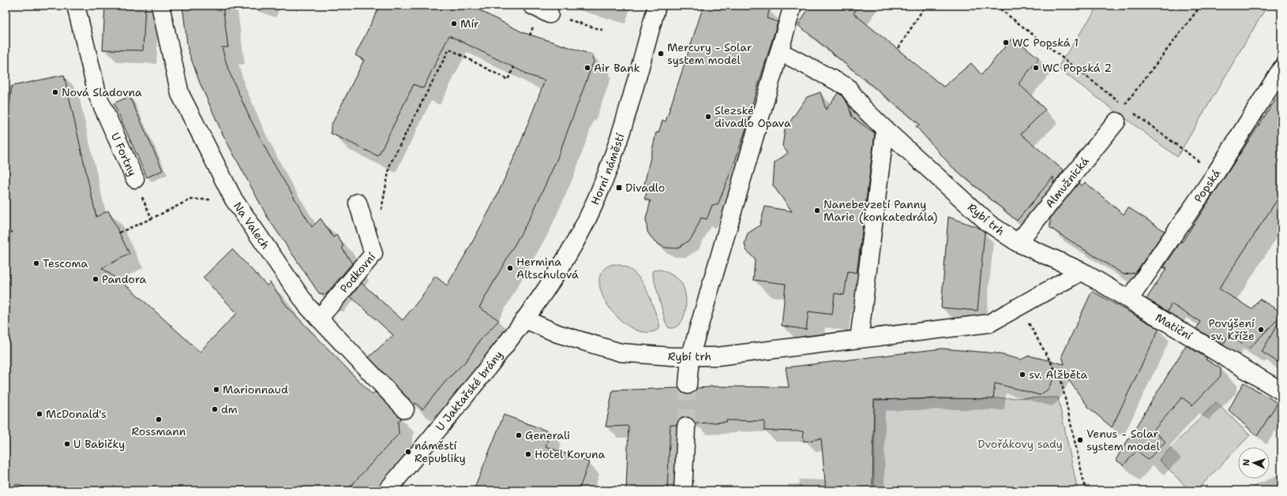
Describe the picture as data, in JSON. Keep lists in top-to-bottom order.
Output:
{
  "streets": {
    "street": [
      "U Fortny",
      "Horní náměstí",
      "Almužnická",
      "Popská",
      "Rybí trh",
      "Na Valech",
      "Podkovní",
      "Matiční",
      "U Jaktařské brány"
    ]
  },
  "crossings": [
    ["Horní náměstí", "Rybí trh"],
    ["Horní náměstí", "U Jaktařské brány"],
    ["Almužnická", "Rybí trh"],
    ["Popská", "Matiční"],
    ["Rybí trh", "Matiční"],
    ["Rybí trh", "U Jaktařské brány"],
    ["Na Valech", "Podkovní"]
  ],
  "parks": ["Dvořákovy sady"],
  "places": {
    "other": [
      "Mír",
      "WC Popská 1",
      "Mercury - Solar system model",
      "Air Bank",
      "WC Popská 2",
      "Nová Sladovna",
      "Slezské divadlo Opava",
      "Nanebevzetí Panny Marie (konkatedrála)",
      "Tescoma",
      "Hermina Altschulová",
      "Pandora",
      "Povýšení sv. Kříže",
      "sv. Alžběta",
      "Marionnaud",
      "dm",
      "McDonald's",
      "Rossmann",
      "Generali",
      "Venus - Solar system model",
      "U Babičky",
      "náměstí Republiky",
      "Hotel Koruna"
    ],
    "transit": ["Divadlo"]
  },
  "north": "left"
}
